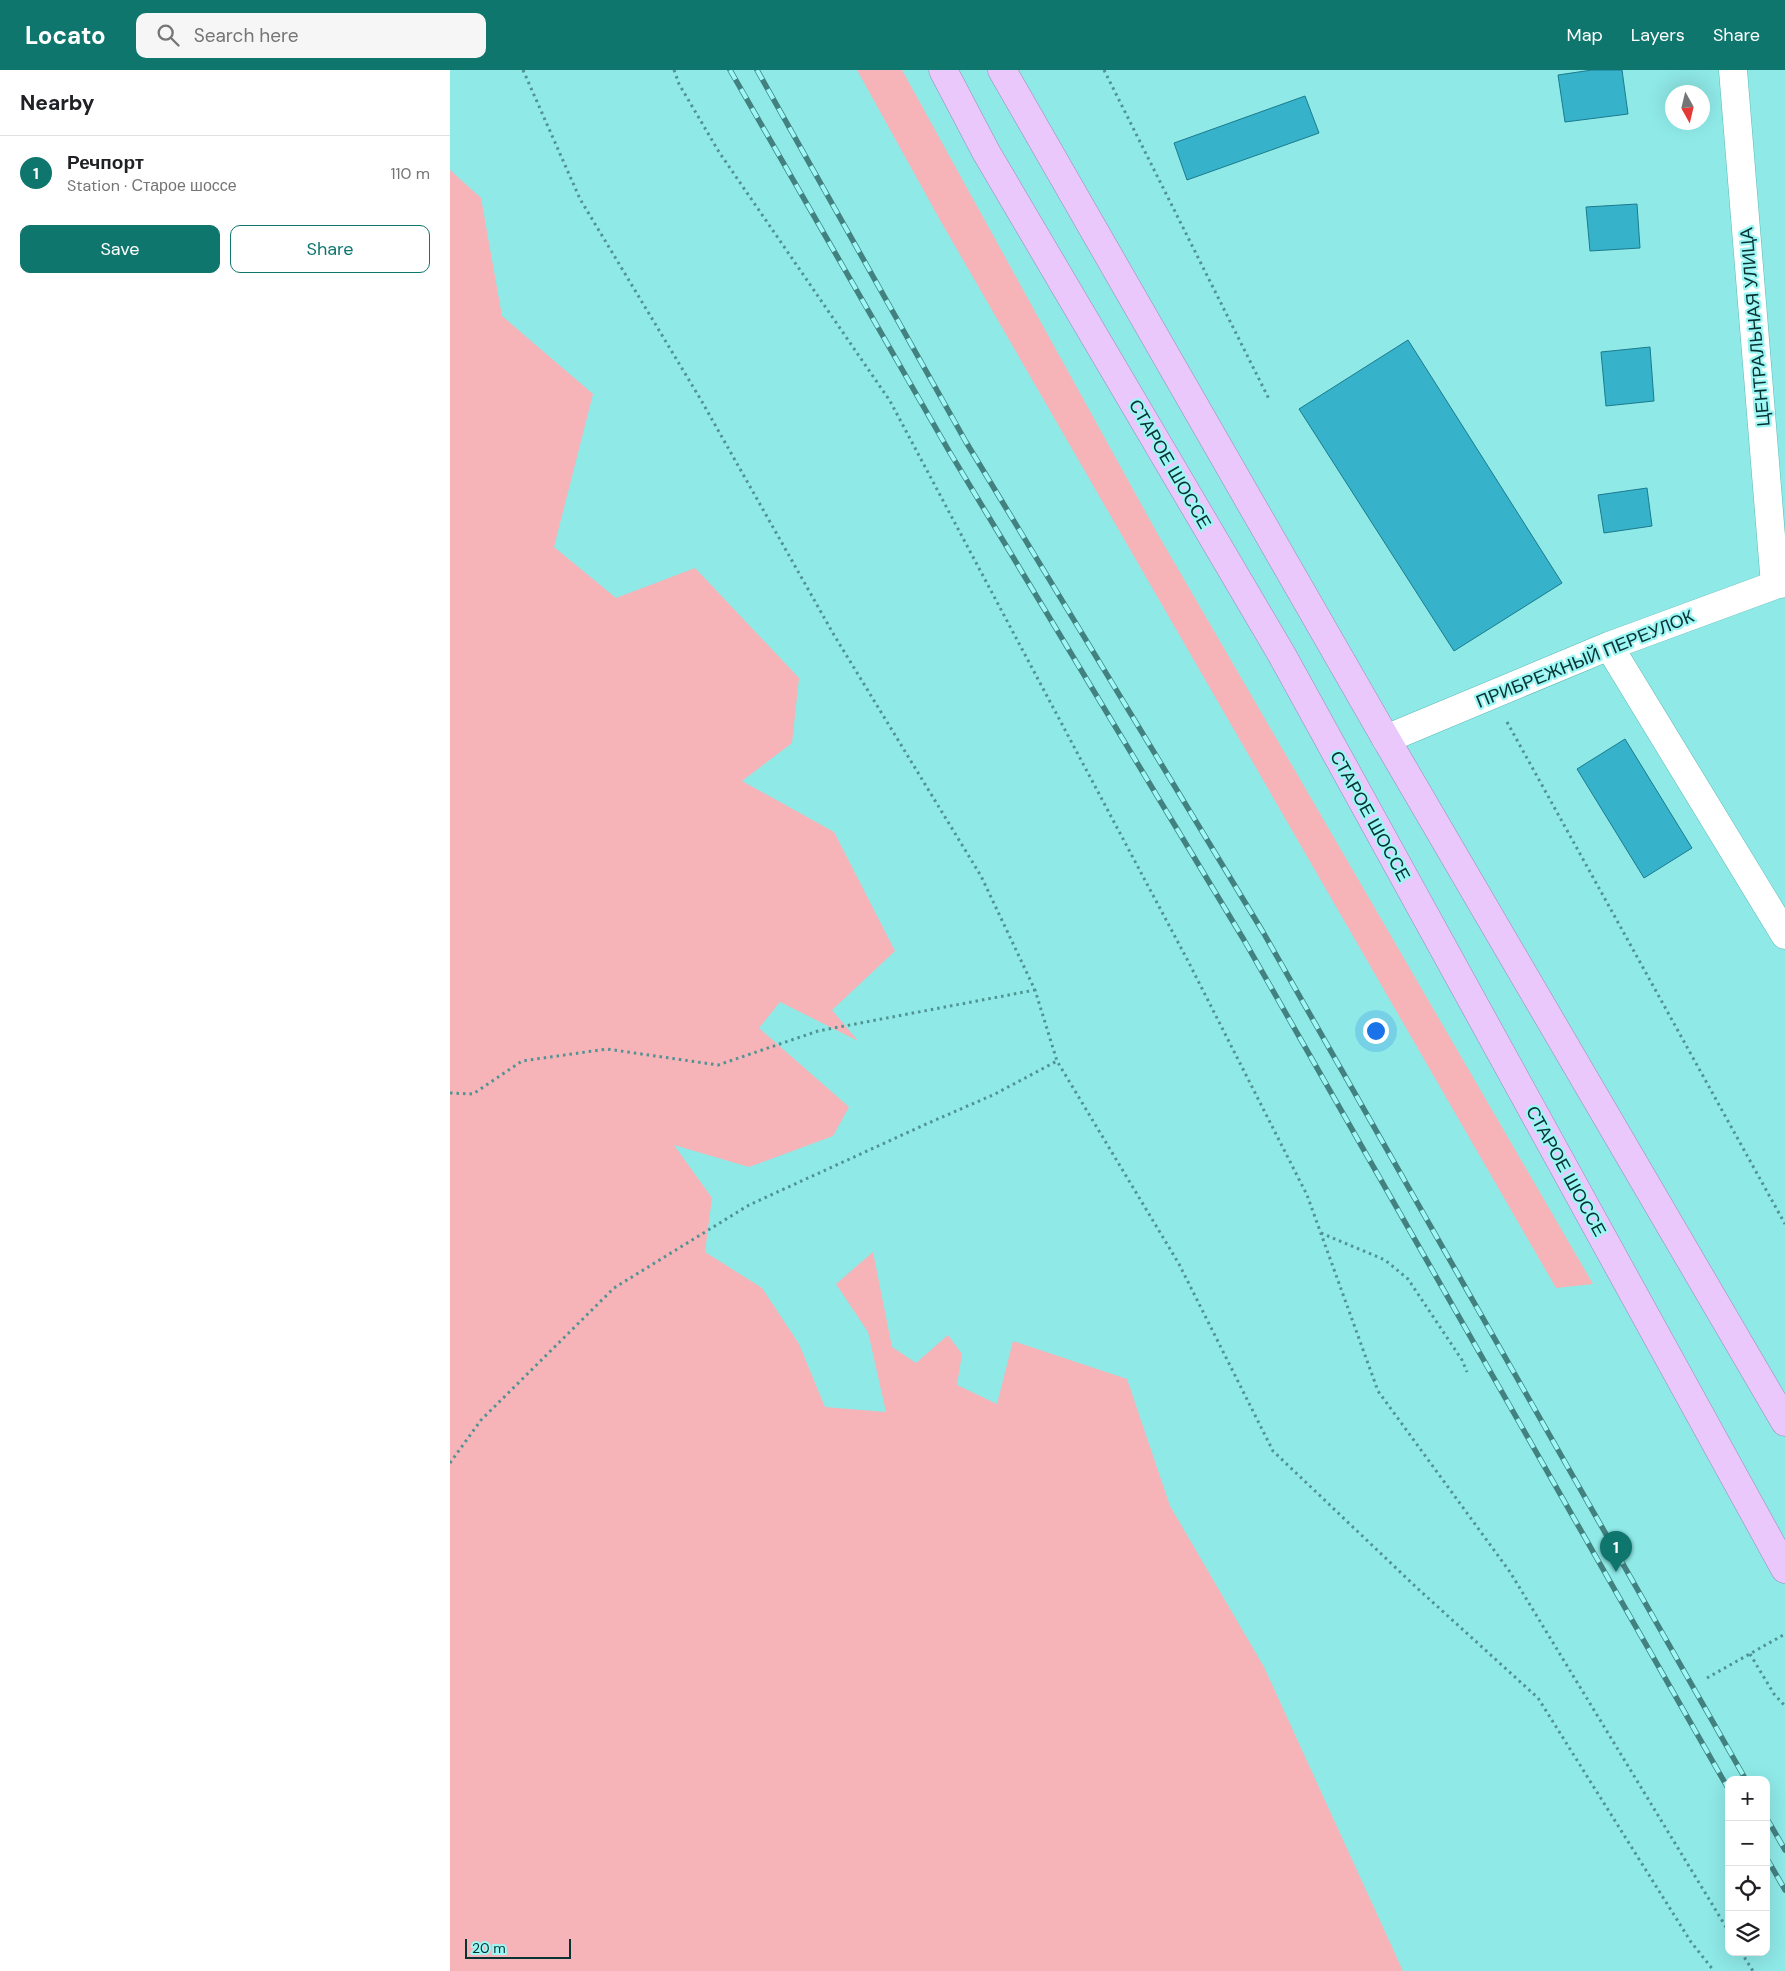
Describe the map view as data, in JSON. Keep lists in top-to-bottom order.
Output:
{
  "streets": {
    "highway": ["СТАРОЕ ШОССЕ"],
    "street": ["ЦЕНТРАЛЬНАЯ УЛИЦА", "ПРИБРЕЖНЫЙ ПЕРЕУЛОК"]
  },
  "crossings": [
    ["ЦЕНТРАЛЬНАЯ УЛИЦА", "ПРИБРЕЖНЫЙ ПЕРЕУЛОК"]
  ],
  "scale_bar": "20 m",
  "north": "bottom",
  "page": {
    "header": "Locato",
    "search": "Search here",
    "nav": ["Map", "Layers", "Share"],
    "heading": "Nearby",
    "list": [
      {
        "mark": "1",
        "name": "Речпорт",
        "note": "Station · Старое шоссе",
        "value": "110 m"
      }
    ],
    "buttons": ["Save", "Share"],
    "pins": "1",
    "map_buttons": ["+", "−"],
    "scale": "20 m"
  }
}
